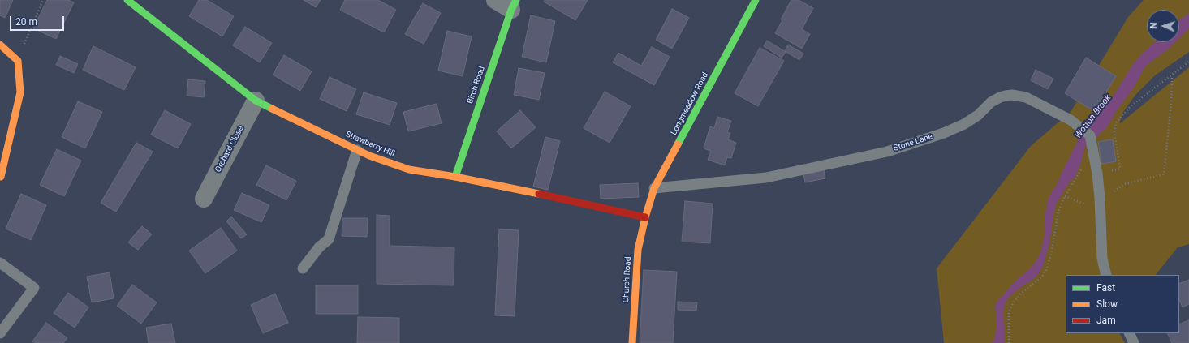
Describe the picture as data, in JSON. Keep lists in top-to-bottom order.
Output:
{
  "streets": {
    "street": [
      "Birch Road",
      "Longmeadow Road",
      "Strawberry Hill",
      "Orchard Close",
      "Church Road"
    ],
    "lane": ["Stone Lane"]
  },
  "crossings": [
    ["Birch Road", "Strawberry Hill"],
    ["Longmeadow Road", "Stone Lane"],
    ["Longmeadow Road", "Strawberry Hill"],
    ["Longmeadow Road", "Church Road"],
    ["Strawberry Hill", "Orchard Close"],
    ["Strawberry Hill", "Church Road"]
  ],
  "water": ["Wotton Brook"],
  "legend": ["Fast", "Slow", "Jam"],
  "scale_bar": "20 m",
  "north": "left"
}
